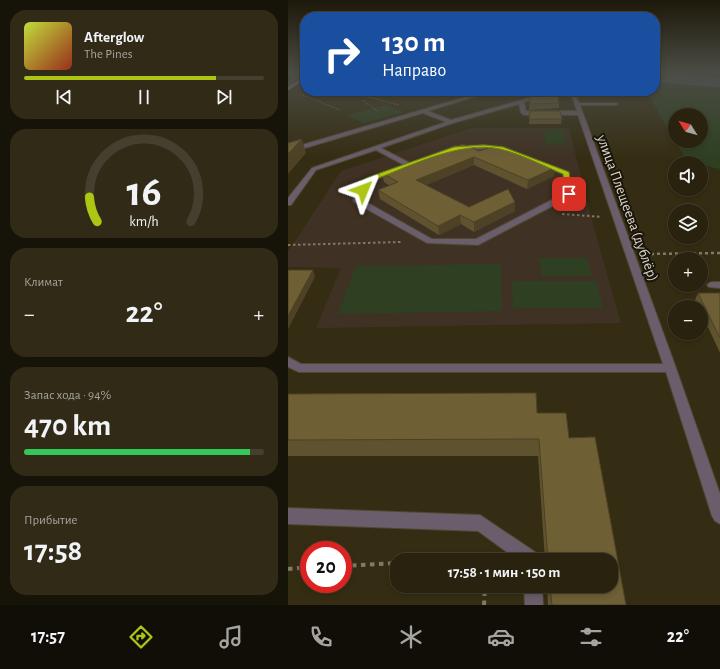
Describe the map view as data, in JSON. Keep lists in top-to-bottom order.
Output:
{
  "streets": {
    "street": ["улица Плещеева (дублёр)"]
  },
  "north": "top left",
  "page": {
    "turn": ["130 m", "Направо"],
    "song": ["Afterglow", "The Pines"],
    "map_buttons": ["+", "−"],
    "tile": [
      "Климат",
      ["Запас хода · 94%", "470 km"],
      ["Прибытие", "17:58"]
    ],
    "heat": ["−", "22°", "+"],
    "limit": "20",
    "trip": "17:58 · 1 мин · 150 m",
    "tabs": ["17:57", "22°"],
    "gauge": ["16", "km/h"]
  }
}
